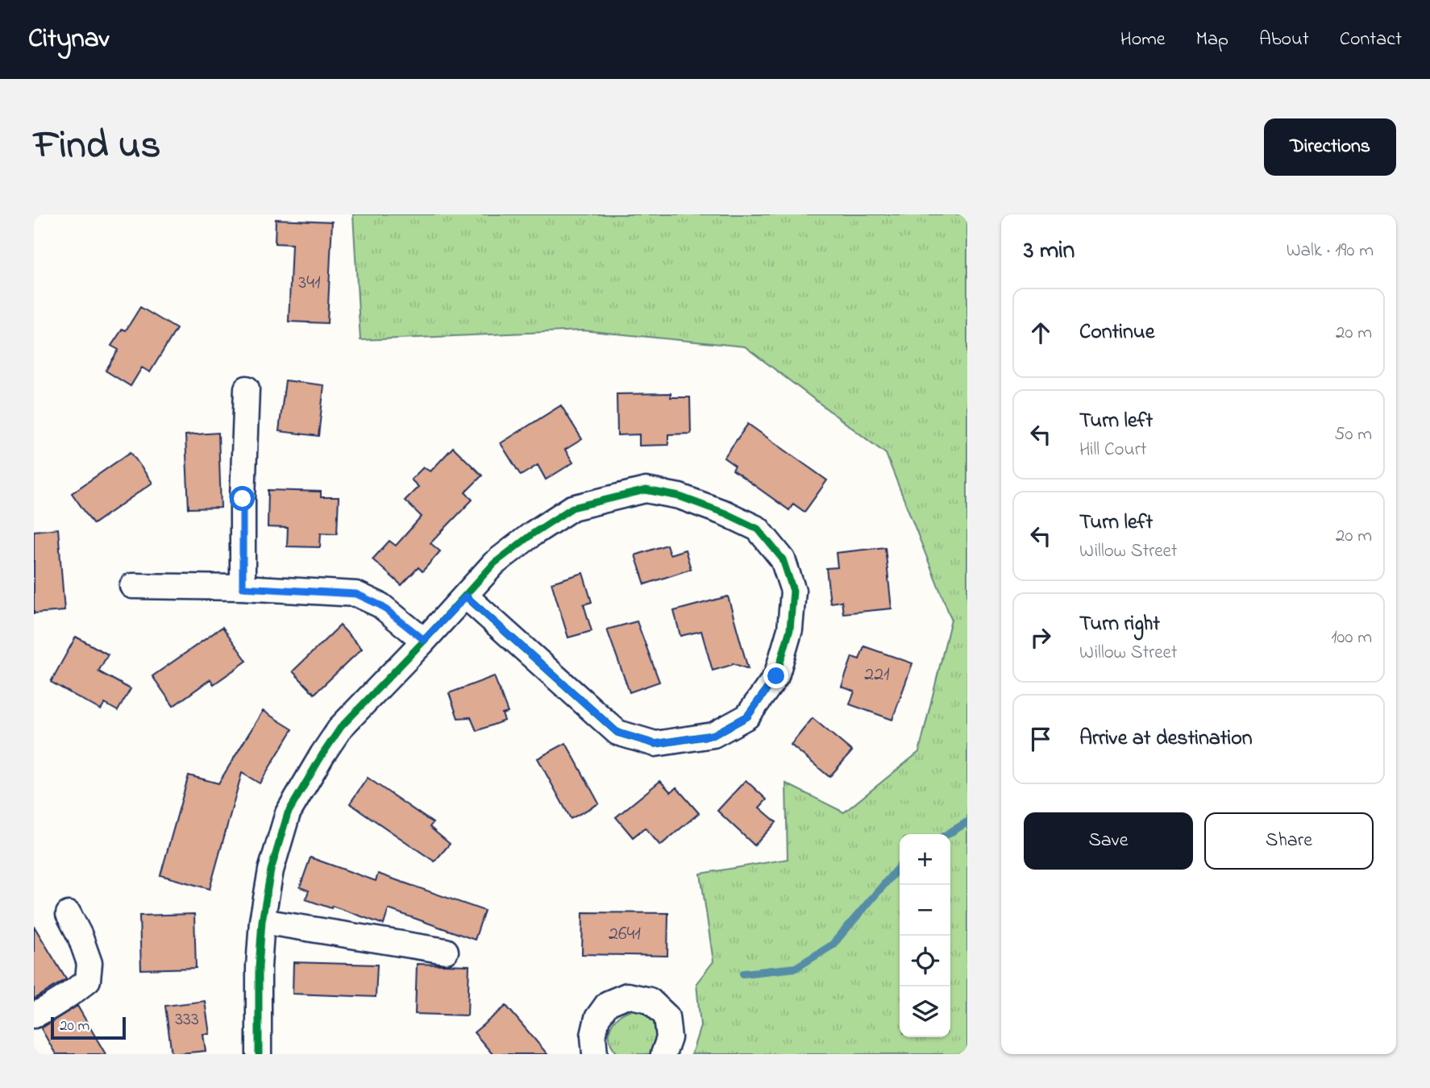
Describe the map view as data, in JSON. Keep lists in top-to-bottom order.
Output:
{
  "house_numbers": [
    "341",
    "221",
    "2641",
    "333"
  ],
  "scale_bar": "20 m",
  "page": {
    "header": "Citynav",
    "nav": [
      "Home",
      "Map",
      "About",
      "Contact"
    ],
    "title": "Find us",
    "buttons": [
      "Directions",
      ["Save", "Share"]
    ],
    "heading": ["3 min", "Walk · 190 m"],
    "list": [
      ["Continue", "20 m"],
      ["Turn left", "Hill Court", "50 m"],
      ["Turn left", "Willow Street", "20 m"],
      ["Turn right", "Willow Street", "100 m"],
      "Arrive at destination"
    ],
    "map_buttons": ["+", "−"],
    "scale": "20 m"
  }
}
